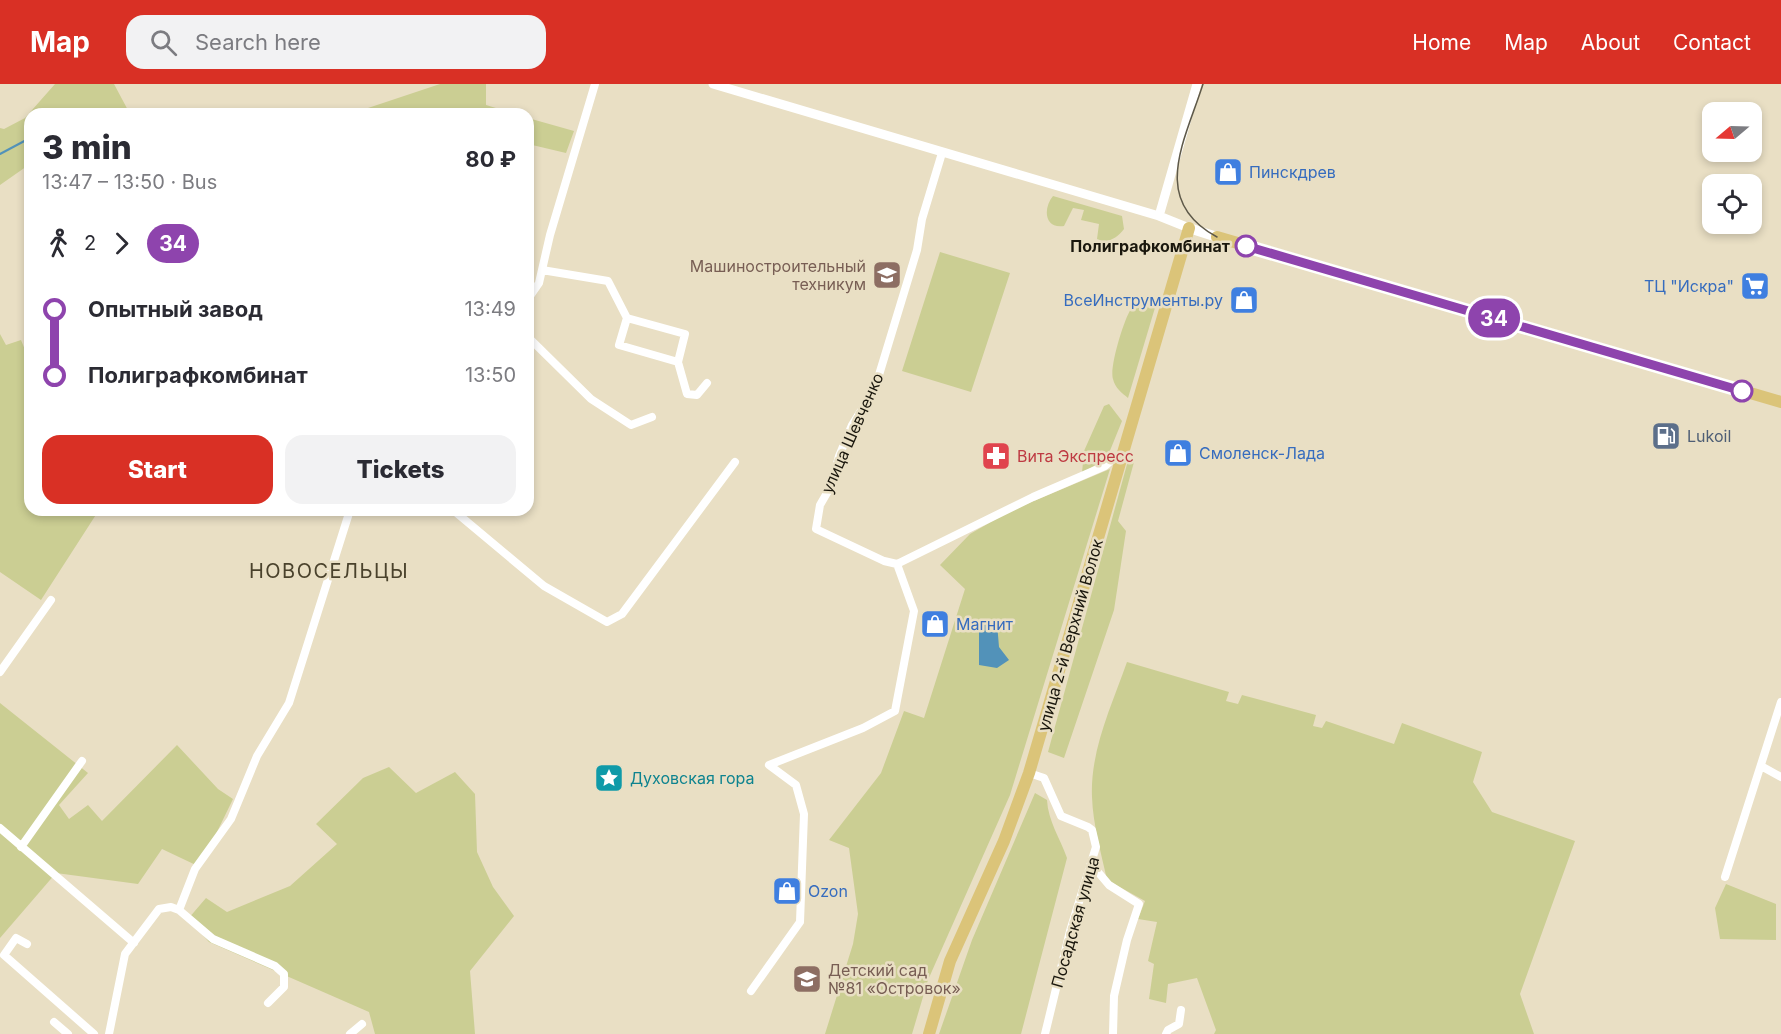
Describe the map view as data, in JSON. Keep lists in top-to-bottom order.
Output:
{
  "streets": {
    "main road": ["улица 2-й Верхний Волок"],
    "street": ["улица Шевченко", "Посадская улица"]
  },
  "crossings": [
    ["улица 2-й Верхний Волок", "Посадская улица"]
  ],
  "districts": ["НОВОСЕЛЬЦЫ"],
  "places": {
    "shop": [
      "Пинскдрев",
      "ВсеИнструменты.ру",
      "Смоленск-Лада",
      "Магнит",
      "Ozon"
    ],
    "other": ["Полиграфкомбинат"],
    "school or university": ["Машиностроительный техникум", "Детский сад №81 «Островок»"],
    "supermarket": ["ТЦ \"Искра\""],
    "fuel station": ["Lukoil"],
    "pharmacy": ["Вита Экспресс"],
    "place": ["Духовская гора"]
  },
  "lines": ["bus line 34"],
  "north": "left",
  "page": {
    "header": "Map",
    "search": "Search here",
    "nav": [
      "Home",
      "Map",
      "About",
      "Contact"
    ],
    "on_map": "34",
    "heading": ["3 min", "13:47 – 13:50 · Bus", "80 ₽"],
    "legs": ["2", "34"],
    "list": [
      {
        "name": "Опытный завод",
        "value": "13:49"
      },
      {
        "name": "Полиграфкомбинат",
        "value": "13:50"
      }
    ],
    "buttons": ["Start", "Tickets"]
  }
}
